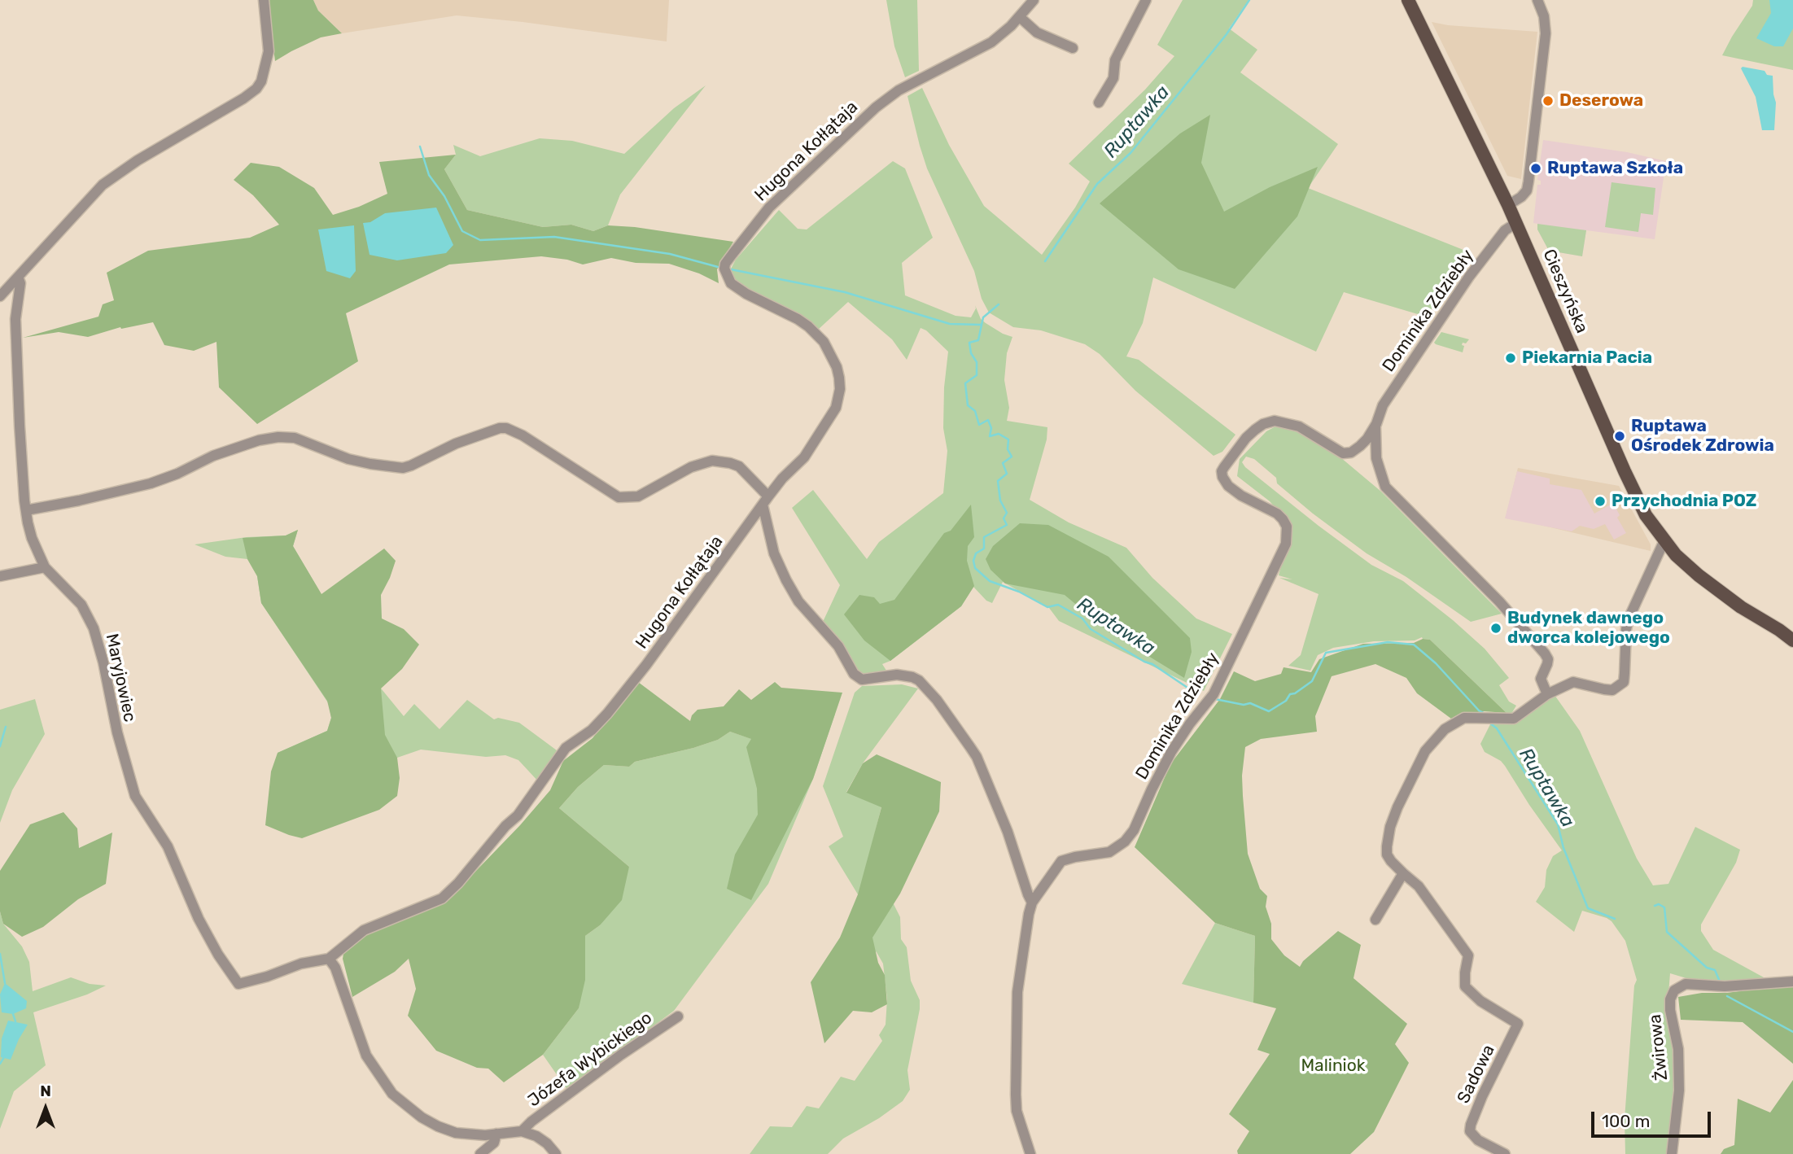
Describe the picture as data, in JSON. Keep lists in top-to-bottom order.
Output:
{
  "streets": {
    "main road": ["Cieszyńska"],
    "street": [
      "Hugona Kołłątaja",
      "Dominika Zdziebły",
      "Maryjowiec",
      "Żwirowa",
      "Józefa Wybickiego",
      "Sadowa"
    ]
  },
  "crossings": [
    ["Hugona Kołłątaja", "Maryjowiec"],
    ["Cieszyńska", "Dominika Zdziebły"]
  ],
  "water": ["Ruptawka"],
  "parks": ["Maliniok"],
  "places": [
    "Deserowa",
    "Ruptawa Szkoła",
    "Piekarnia Pacia",
    "Ruptawa Ośrodek Zdrowia",
    "Przychodnia POZ",
    "Budynek dawnego dworca kolejowego"
  ],
  "scale_bar": "100 m",
  "north": "top"
}
